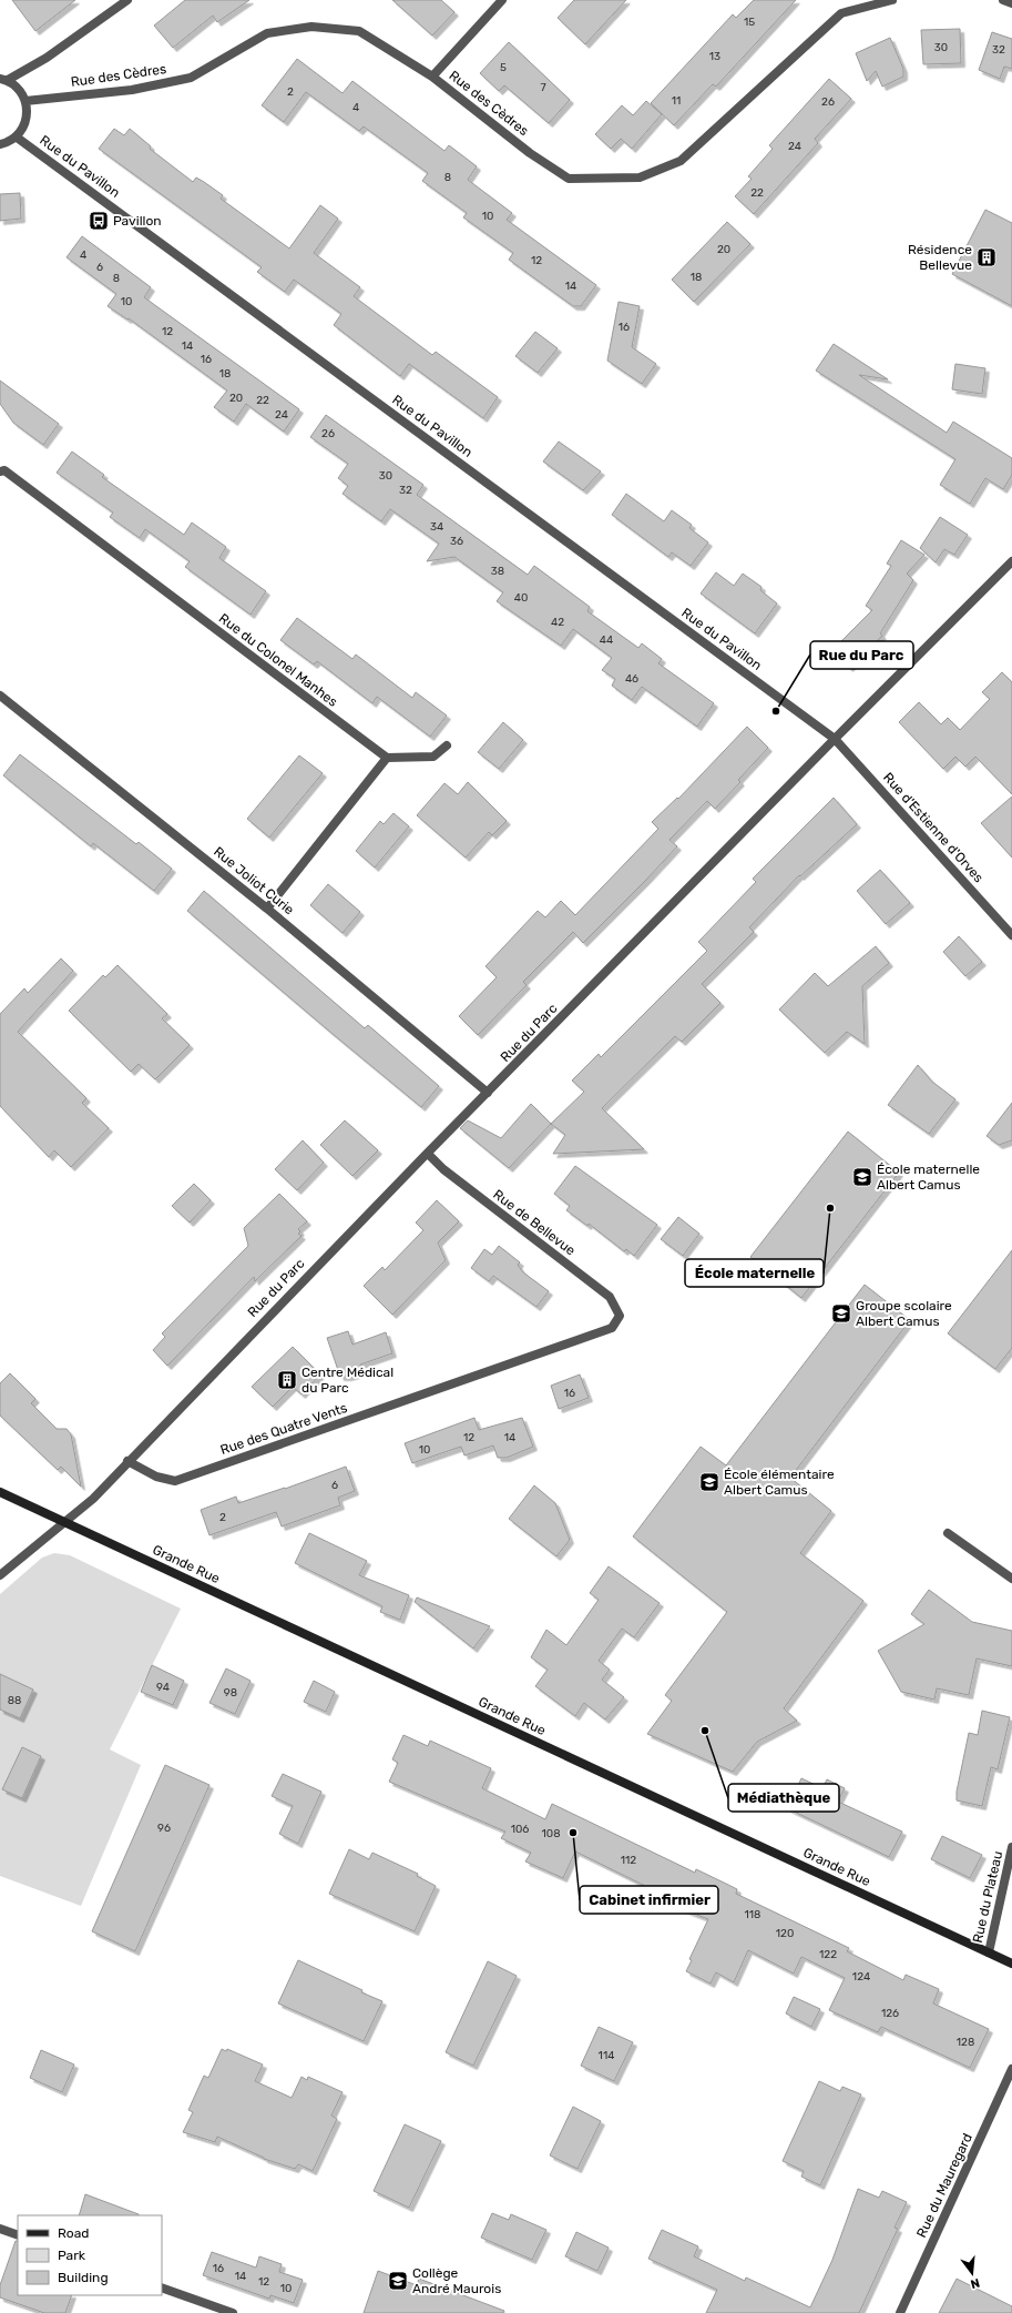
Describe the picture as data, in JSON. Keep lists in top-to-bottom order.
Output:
{
  "streets": {
    "main road": ["Grande Rue"],
    "street": [
      "Rue des Cèdres",
      "Rue du Pavillon",
      "Rue du Colonel Manhes",
      "Rue d'Estienne d'Orves",
      "Rue Joliot Curie",
      "Rue du Parc",
      "Rue de Bellevue",
      "Rue des Quatre Vents",
      "Rue du Plateau",
      "Rue du Mauregard"
    ]
  },
  "crossings": [
    ["Rue du Pavillon", "Rue d'Estienne d'Orves"],
    ["Rue du Pavillon", "Rue du Parc"],
    ["Rue d'Estienne d'Orves", "Rue du Parc"],
    ["Rue Joliot Curie", "Rue du Parc"],
    ["Rue du Parc", "Rue de Bellevue"],
    ["Rue du Parc", "Rue des Quatre Vents"],
    ["Rue du Parc", "Grande Rue"],
    ["Rue de Bellevue", "Rue des Quatre Vents"],
    ["Grande Rue", "Rue du Plateau"]
  ],
  "places": {
    "bus stop": ["Pavillon"],
    "building": ["Résidence Bellevue", "Centre Médical du Parc"],
    "other": [
      "Rue du Parc",
      "École maternelle",
      "Médiathèque",
      "Cabinet infirmier"
    ],
    "school or university": [
      "École maternelle Albert Camus",
      "Groupe scolaire Albert Camus",
      "École élémentaire Albert Camus",
      "Collège André Maurois"
    ]
  },
  "house_numbers": [
    "15",
    "30",
    "32",
    "13",
    "5",
    "7",
    "2",
    "11",
    "26",
    "4",
    "24",
    "8",
    "22",
    "10",
    "20",
    "4",
    "12",
    "6",
    "18",
    "8",
    "14",
    "10",
    "16",
    "12",
    "14",
    "16",
    "18",
    "20",
    "22",
    "24",
    "26",
    "30",
    "32",
    "34",
    "36",
    "38",
    "40",
    "42",
    "44",
    "46",
    "16",
    "12",
    "14",
    "10",
    "6",
    "2",
    "94",
    "98",
    "88",
    "96",
    "106",
    "108",
    "112",
    "118",
    "120",
    "122",
    "124",
    "126",
    "128",
    "114",
    "16",
    "14",
    "12",
    "10"
  ],
  "legend": ["Road", "Park", "Building"],
  "north": "bottom"
}
